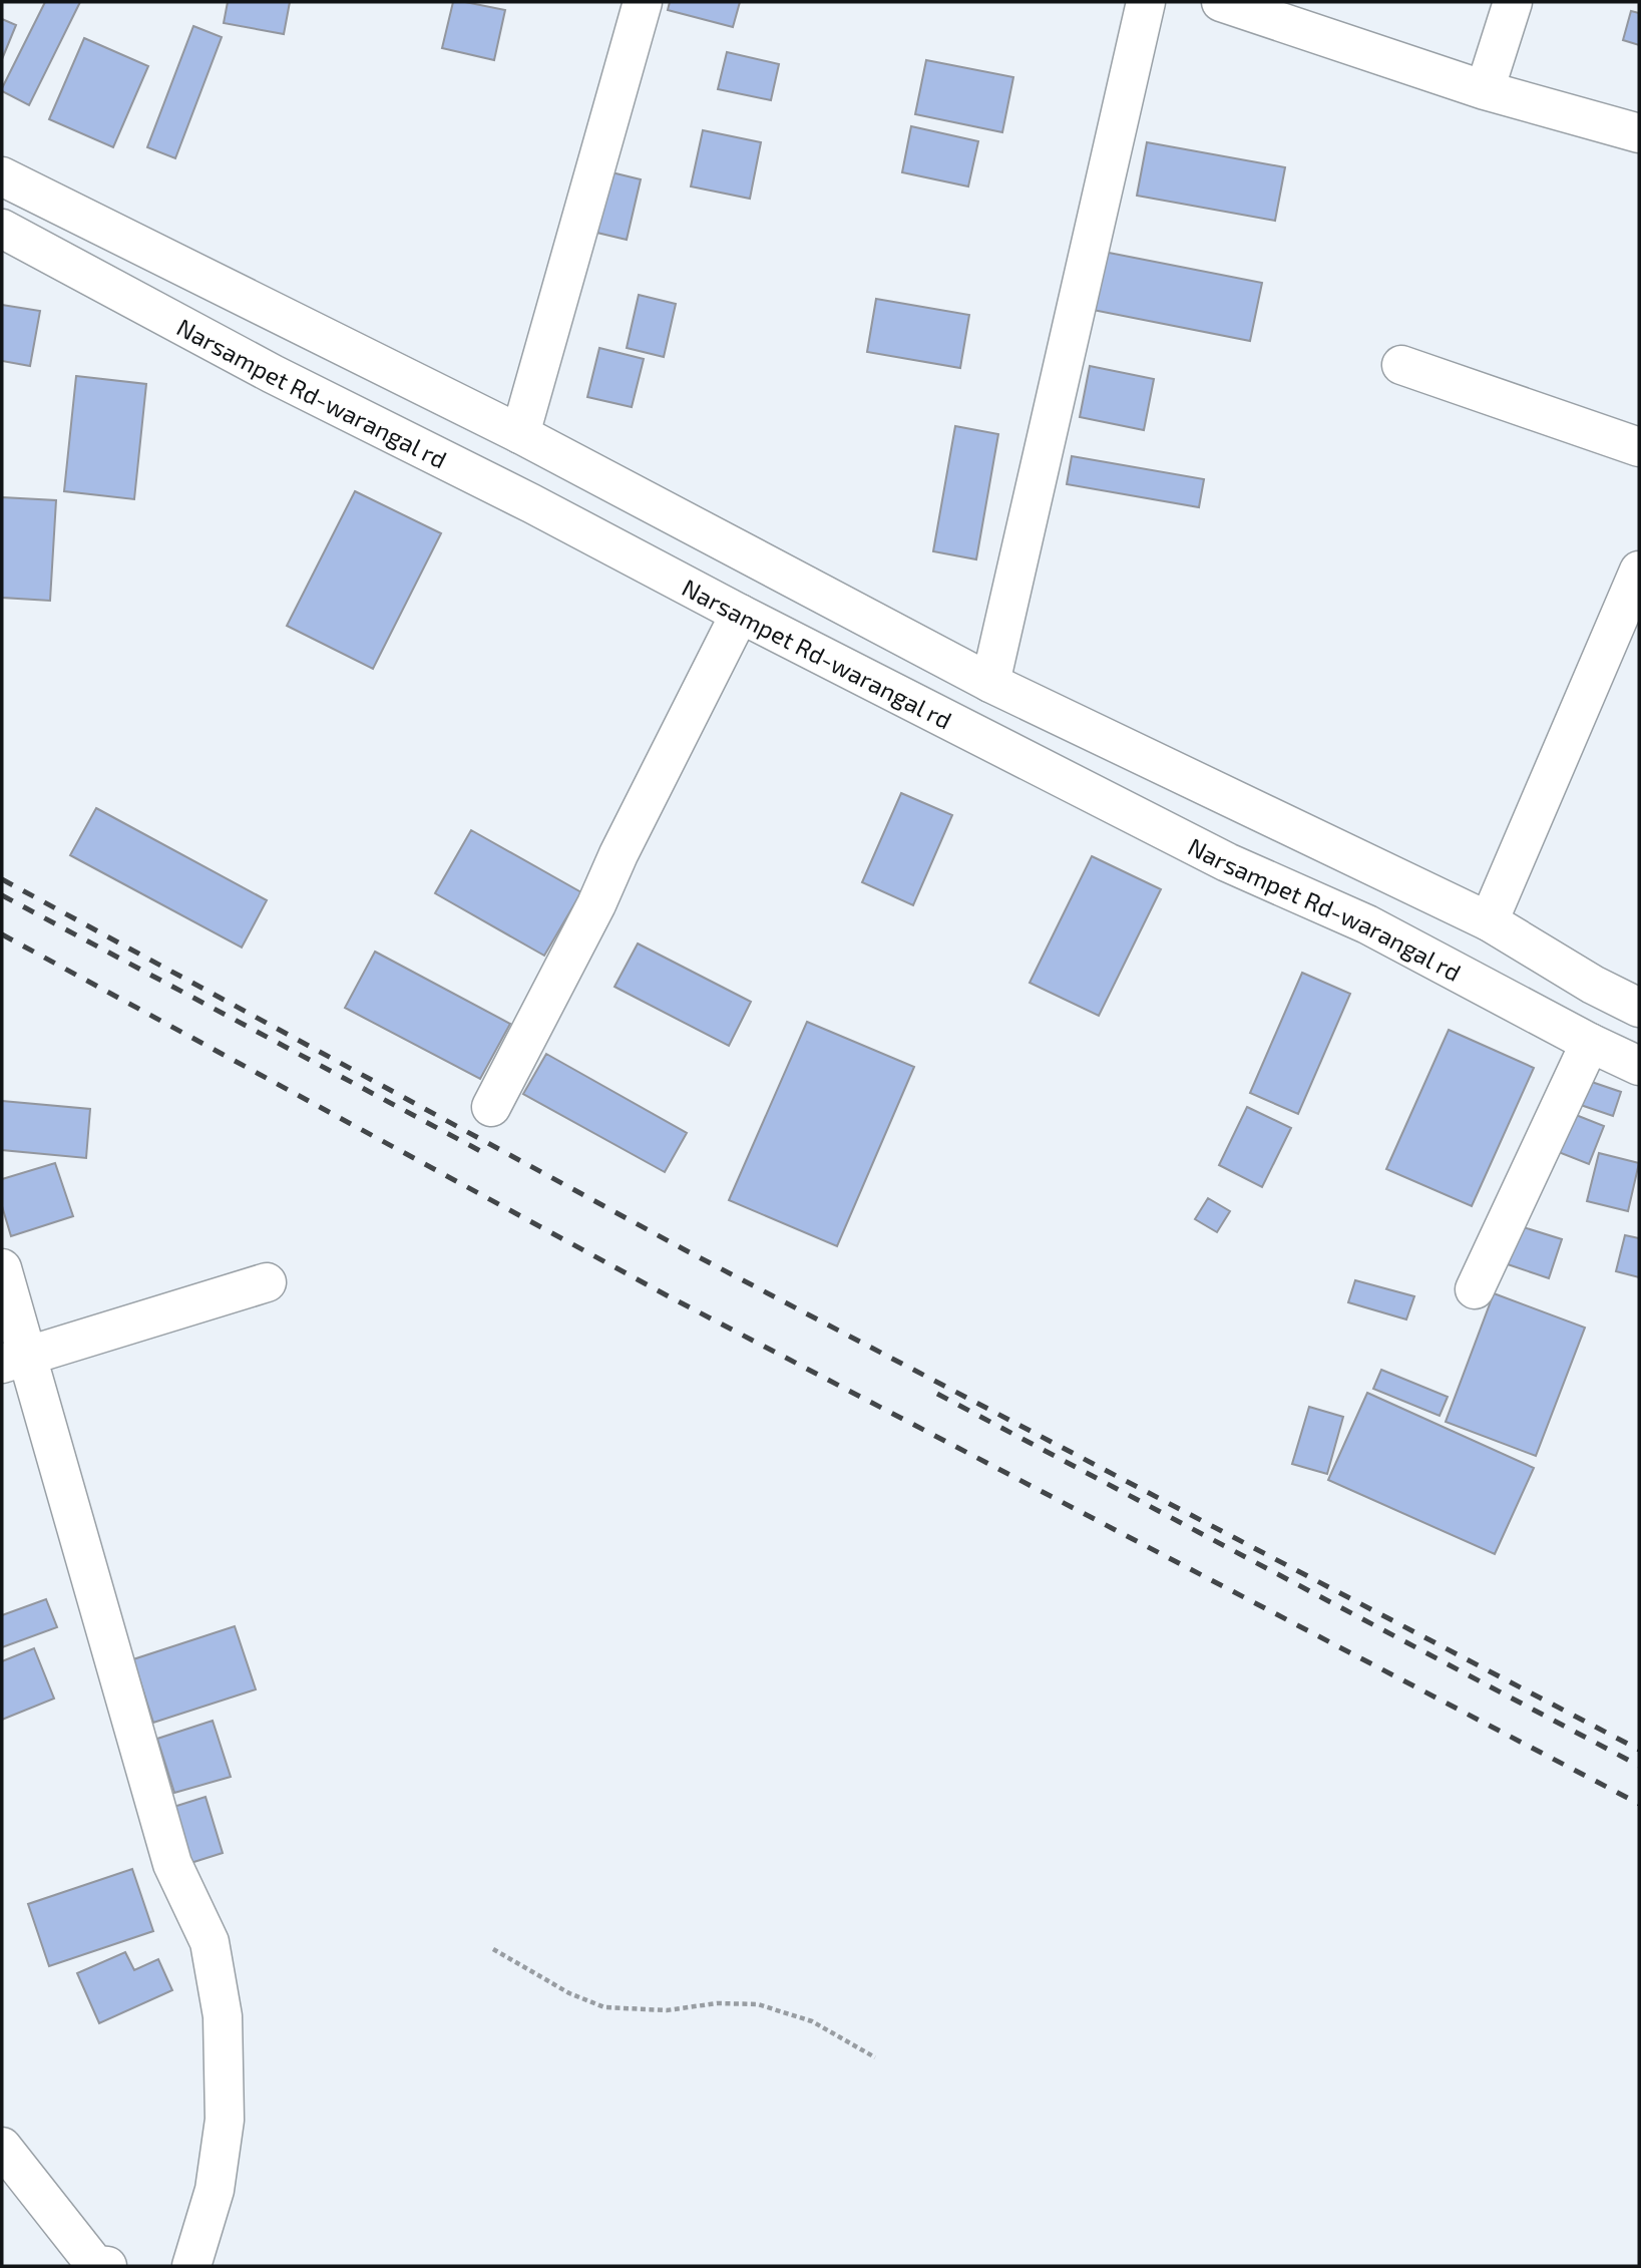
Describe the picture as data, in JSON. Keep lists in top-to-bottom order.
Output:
{
  "streets": {
    "street": ["Narsampet Rd-warangal rd"]
  }
}
